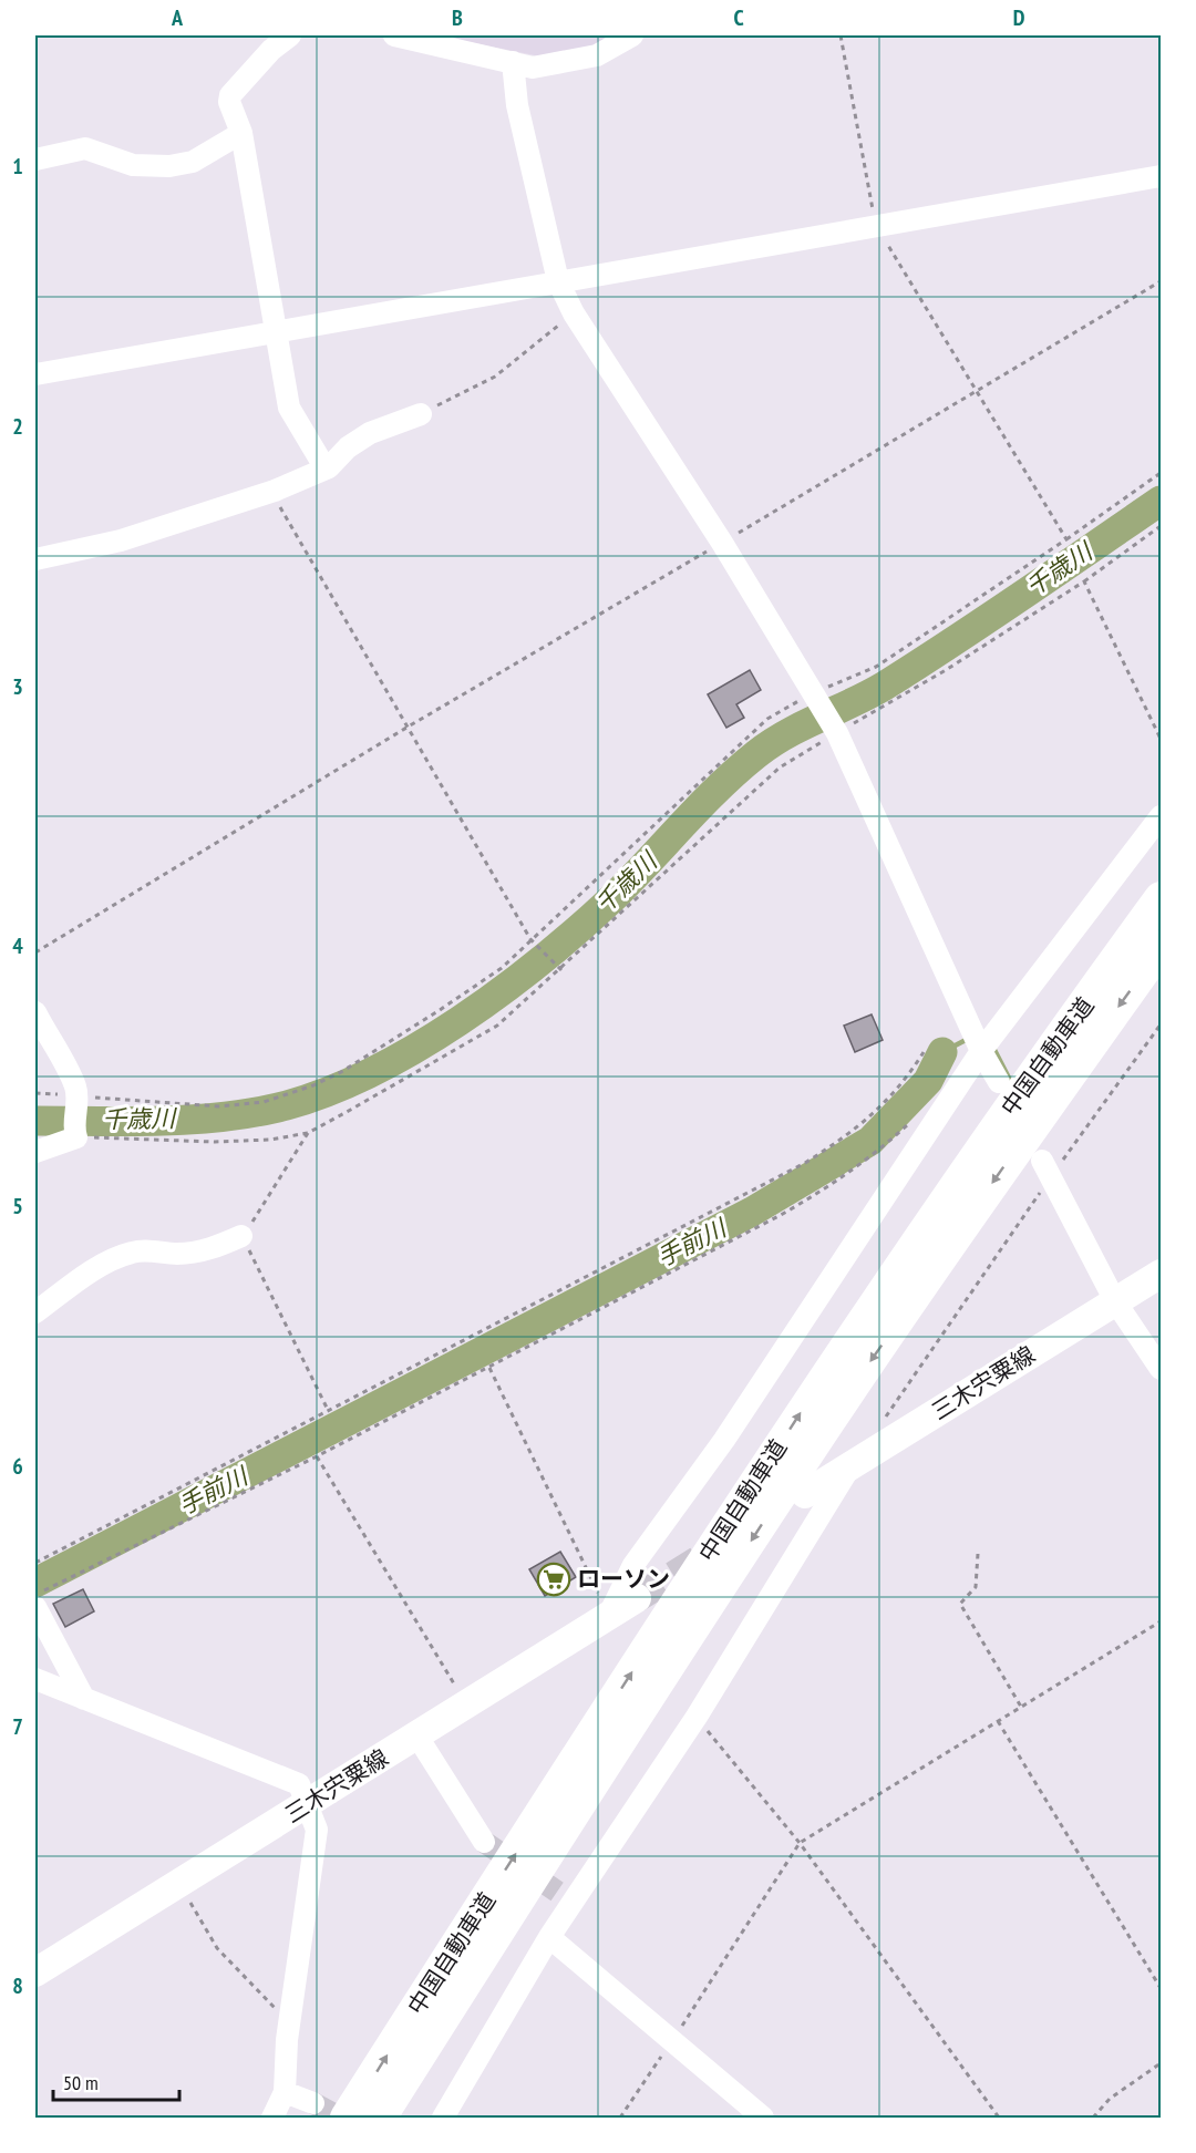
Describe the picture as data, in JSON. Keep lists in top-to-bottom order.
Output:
{
  "streets": {
    "highway": ["中国自動車道"],
    "main road": ["三木宍粟線"]
  },
  "water": ["千歳川", "手前川"],
  "places": {
    "supermarket": ["ローソン"]
  },
  "scale_bar": "50 m",
  "grid": {
    "columns": [
      "A",
      "B",
      "C",
      "D"
    ],
    "rows": [
      "1",
      "2",
      "3",
      "4",
      "5",
      "6",
      "7",
      "8"
    ]
  }
}
